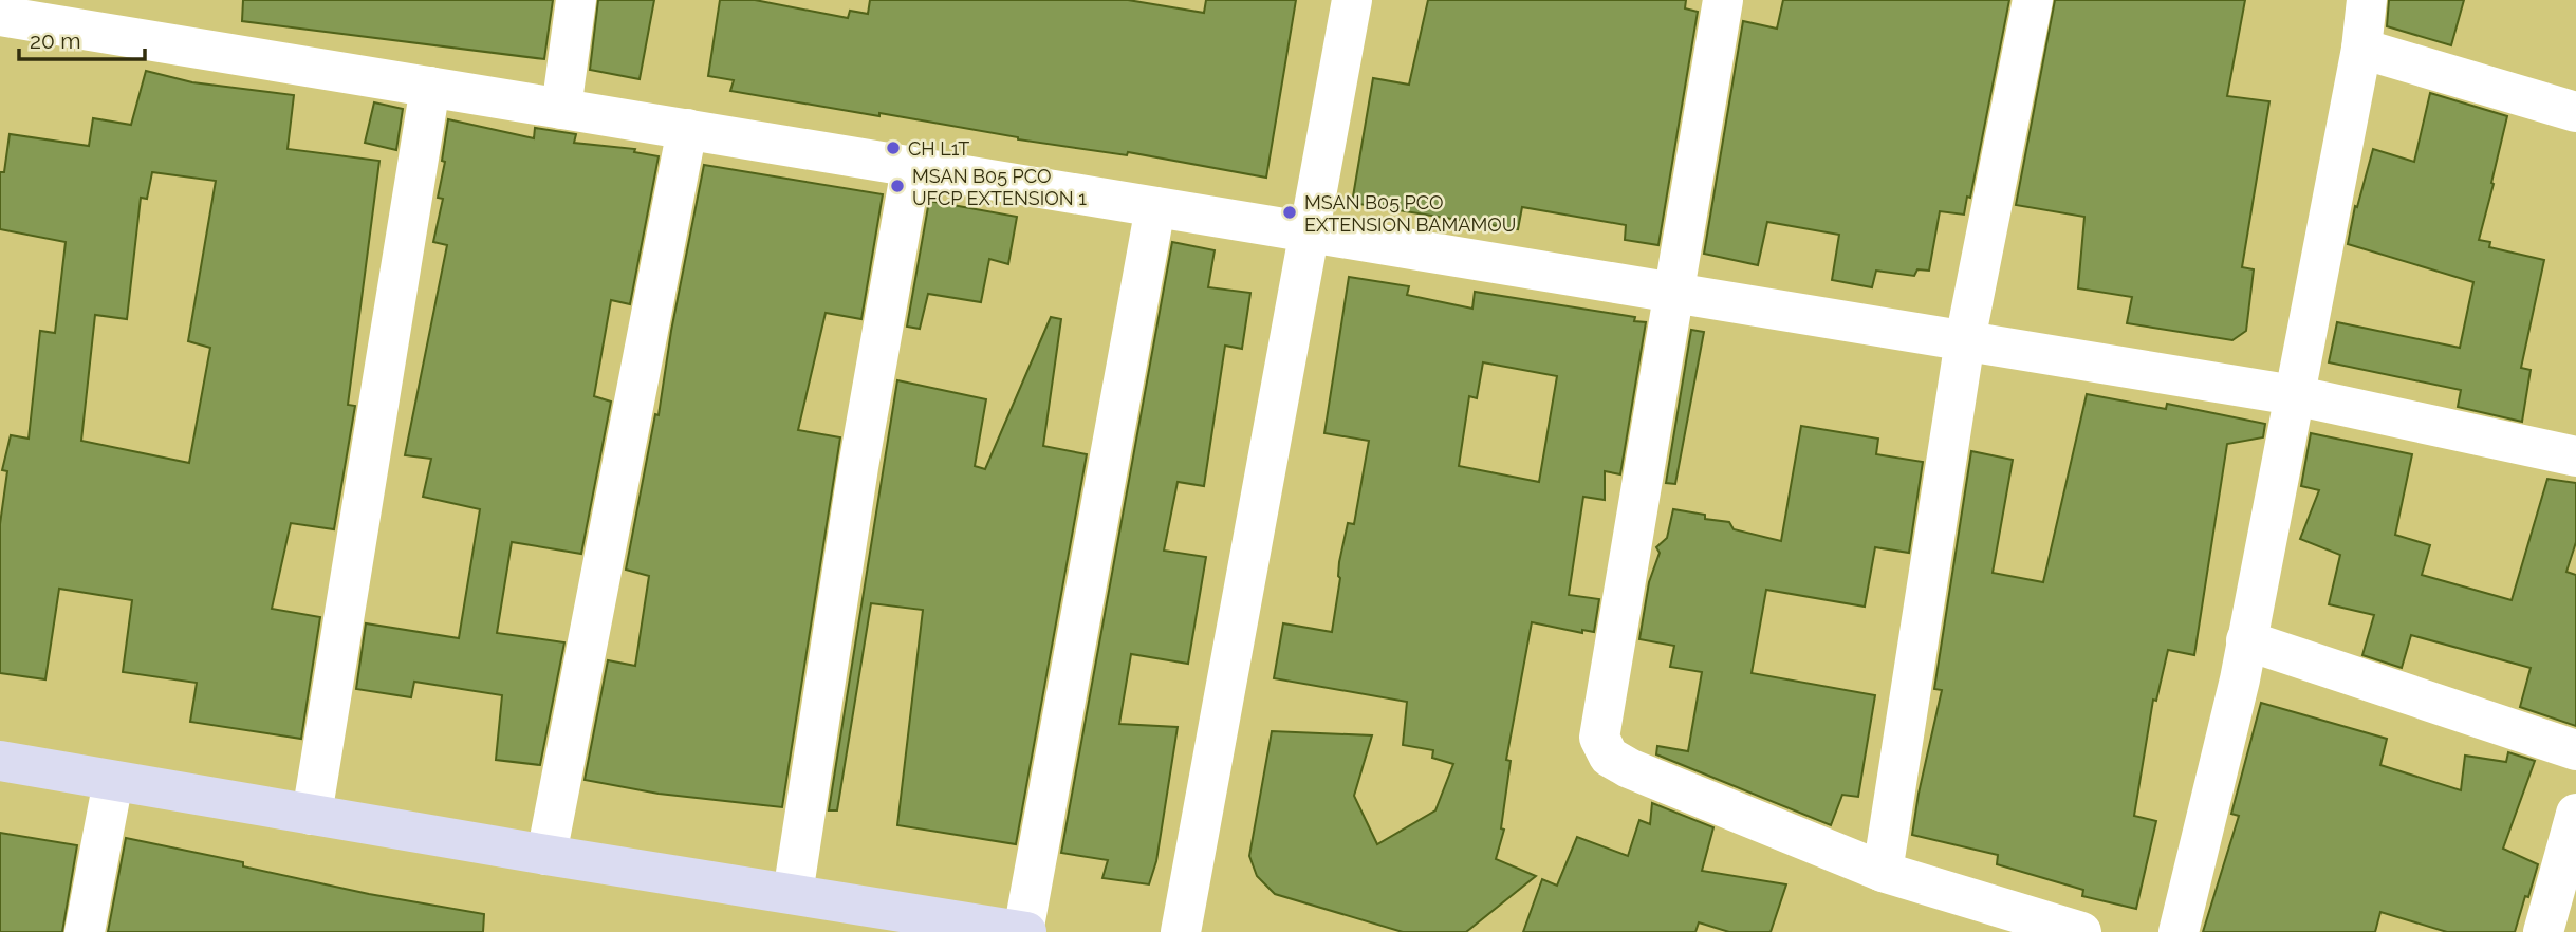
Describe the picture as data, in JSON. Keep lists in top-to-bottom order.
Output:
{
  "places": ["CH L1T", "MSAN B05 PCO UFCP EXTENSION 1", "MSAN B05 PCO EXTENSION BAMAMOU"],
  "scale_bar": "20 m"
}
